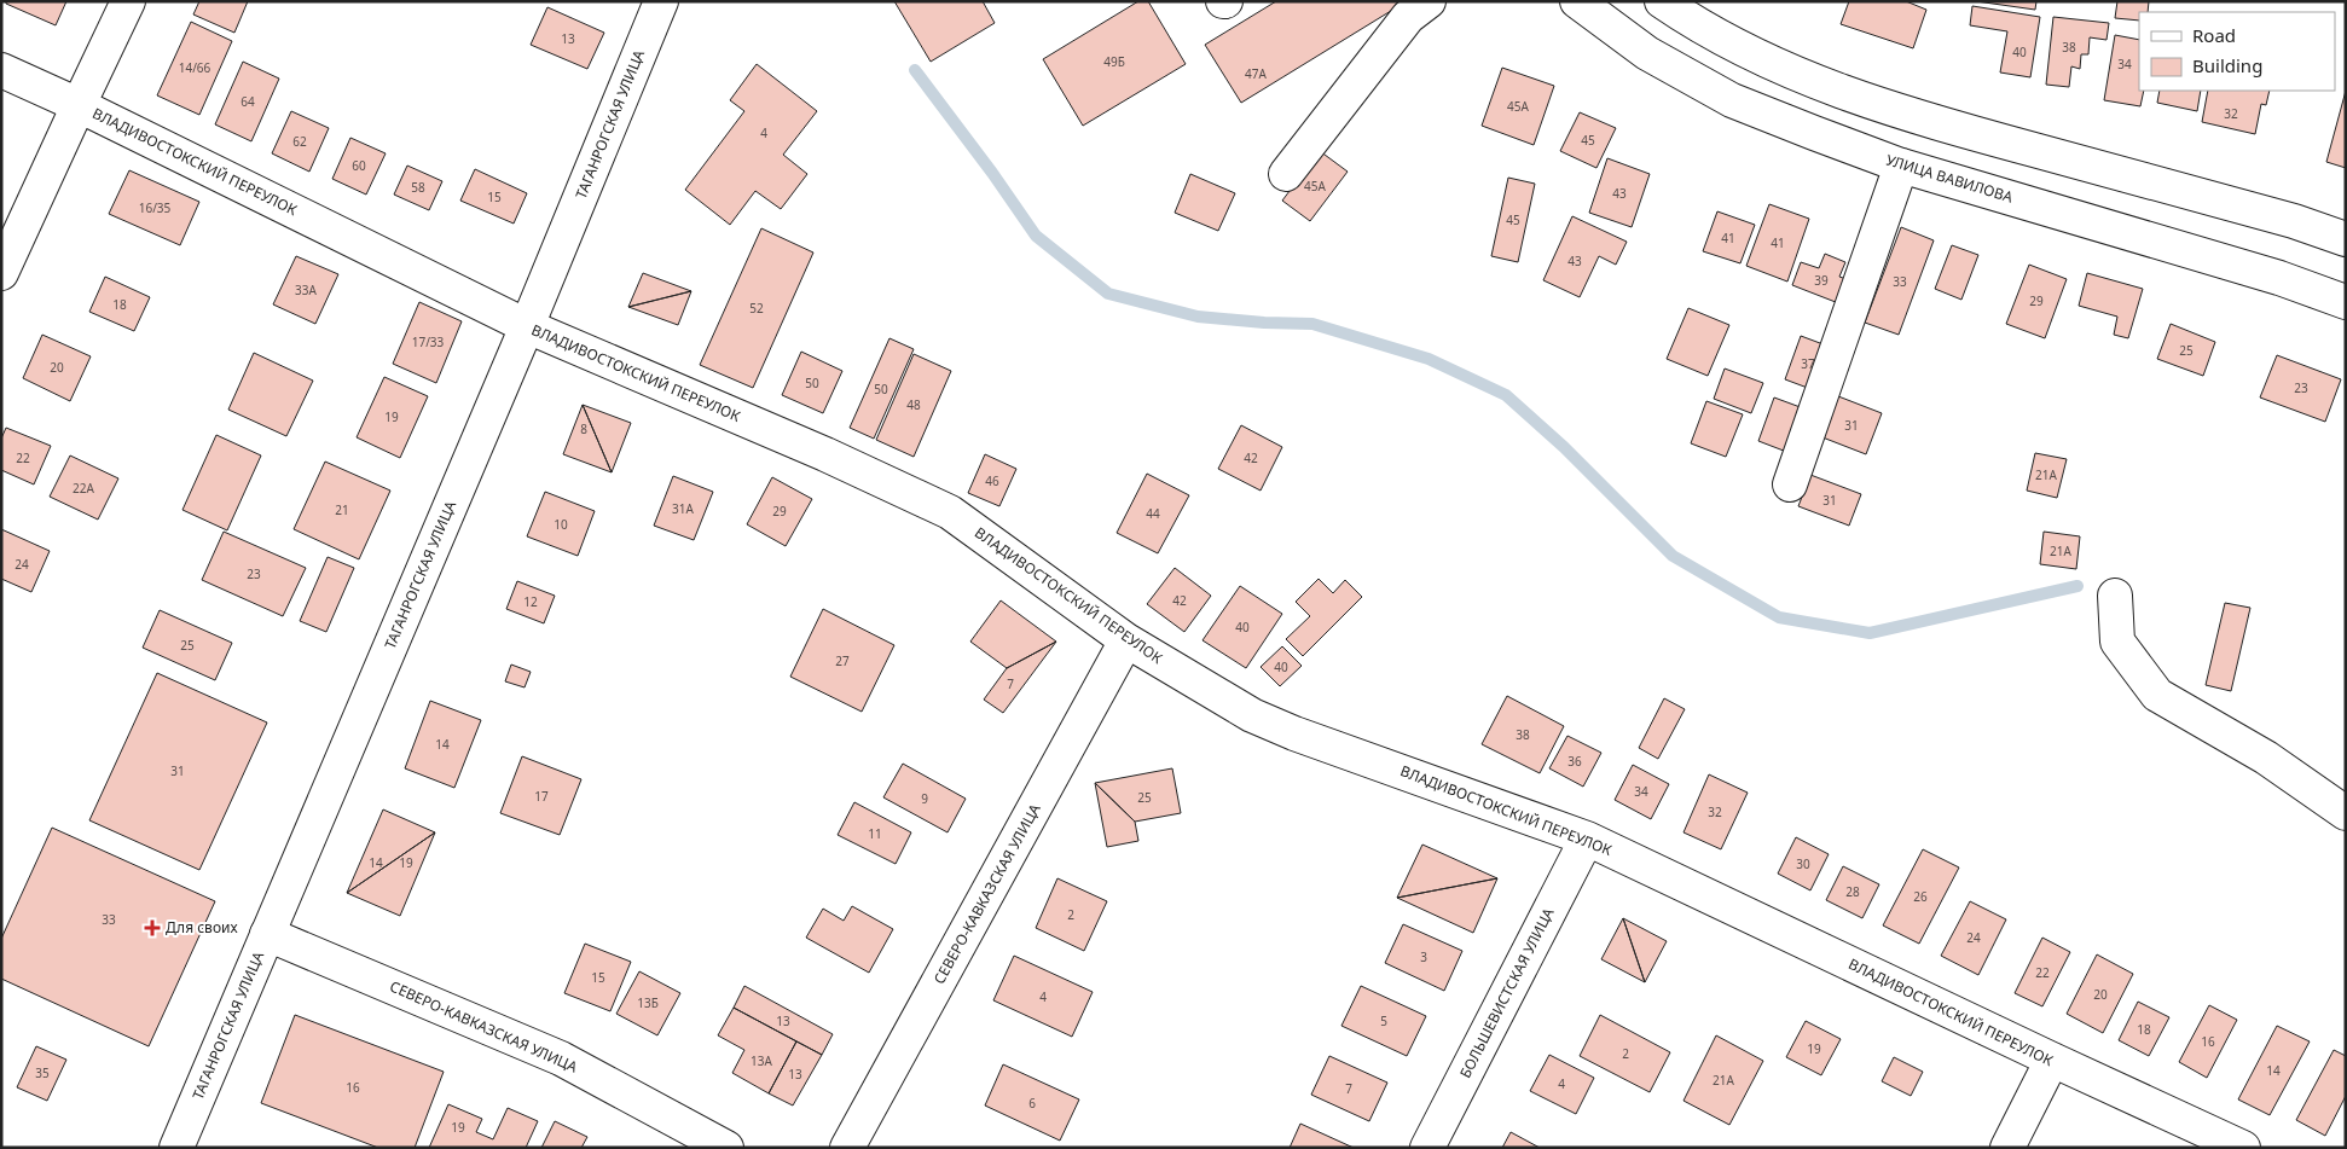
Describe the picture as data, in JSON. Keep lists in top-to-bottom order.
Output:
{
  "streets": {
    "street": [
      "ТАГАНРОГСКАЯ УЛИЦА",
      "ВЛАДИВОСТОКСКИЙ ПЕРЕУЛОК",
      "УЛИЦА ВАВИЛОВА",
      "СЕВЕРО-КАВКАЗСКАЯ УЛИЦА",
      "БОЛЬШЕВИСТСКАЯ УЛИЦА"
    ]
  },
  "crossings": [
    ["ТАГАНРОГСКАЯ УЛИЦА", "ВЛАДИВОСТОКСКИЙ ПЕРЕУЛОК"],
    ["ТАГАНРОГСКАЯ УЛИЦА", "СЕВЕРО-КАВКАЗСКАЯ УЛИЦА"],
    ["ВЛАДИВОСТОКСКИЙ ПЕРЕУЛОК", "СЕВЕРО-КАВКАЗСКАЯ УЛИЦА"],
    ["ВЛАДИВОСТОКСКИЙ ПЕРЕУЛОК", "БОЛЬШЕВИСТСКАЯ УЛИЦА"]
  ],
  "places": {
    "health": ["Для своих"]
  },
  "house_numbers": [
    "13",
    "38",
    "40",
    "49Б",
    "34",
    "14/66",
    "47А",
    "64",
    "45А",
    "32",
    "4",
    "45",
    "62",
    "60",
    "45А",
    "58",
    "43",
    "15",
    "16/35",
    "45",
    "41",
    "41",
    "43",
    "39",
    "33",
    "33А",
    "29",
    "18",
    "52",
    "17/33",
    "25",
    "37",
    "20",
    "50",
    "23",
    "50",
    "48",
    "19",
    "31",
    "8",
    "22",
    "42",
    "21А",
    "46",
    "22А",
    "31",
    "31А",
    "21",
    "29",
    "44",
    "10",
    "21А",
    "24",
    "23",
    "42",
    "12",
    "40",
    "25",
    "27",
    "40",
    "7",
    "38",
    "14",
    "36",
    "31",
    "34",
    "17",
    "25",
    "9",
    "32",
    "11",
    "14",
    "19",
    "30",
    "28",
    "26",
    "2",
    "33",
    "24",
    "3",
    "22",
    "15",
    "20",
    "4",
    "13Б",
    "13",
    "5",
    "18",
    "16",
    "19",
    "2",
    "13А",
    "14",
    "35",
    "13",
    "21А",
    "4",
    "16",
    "7",
    "6",
    "19"
  ],
  "legend": ["Road", "Building"]
}
